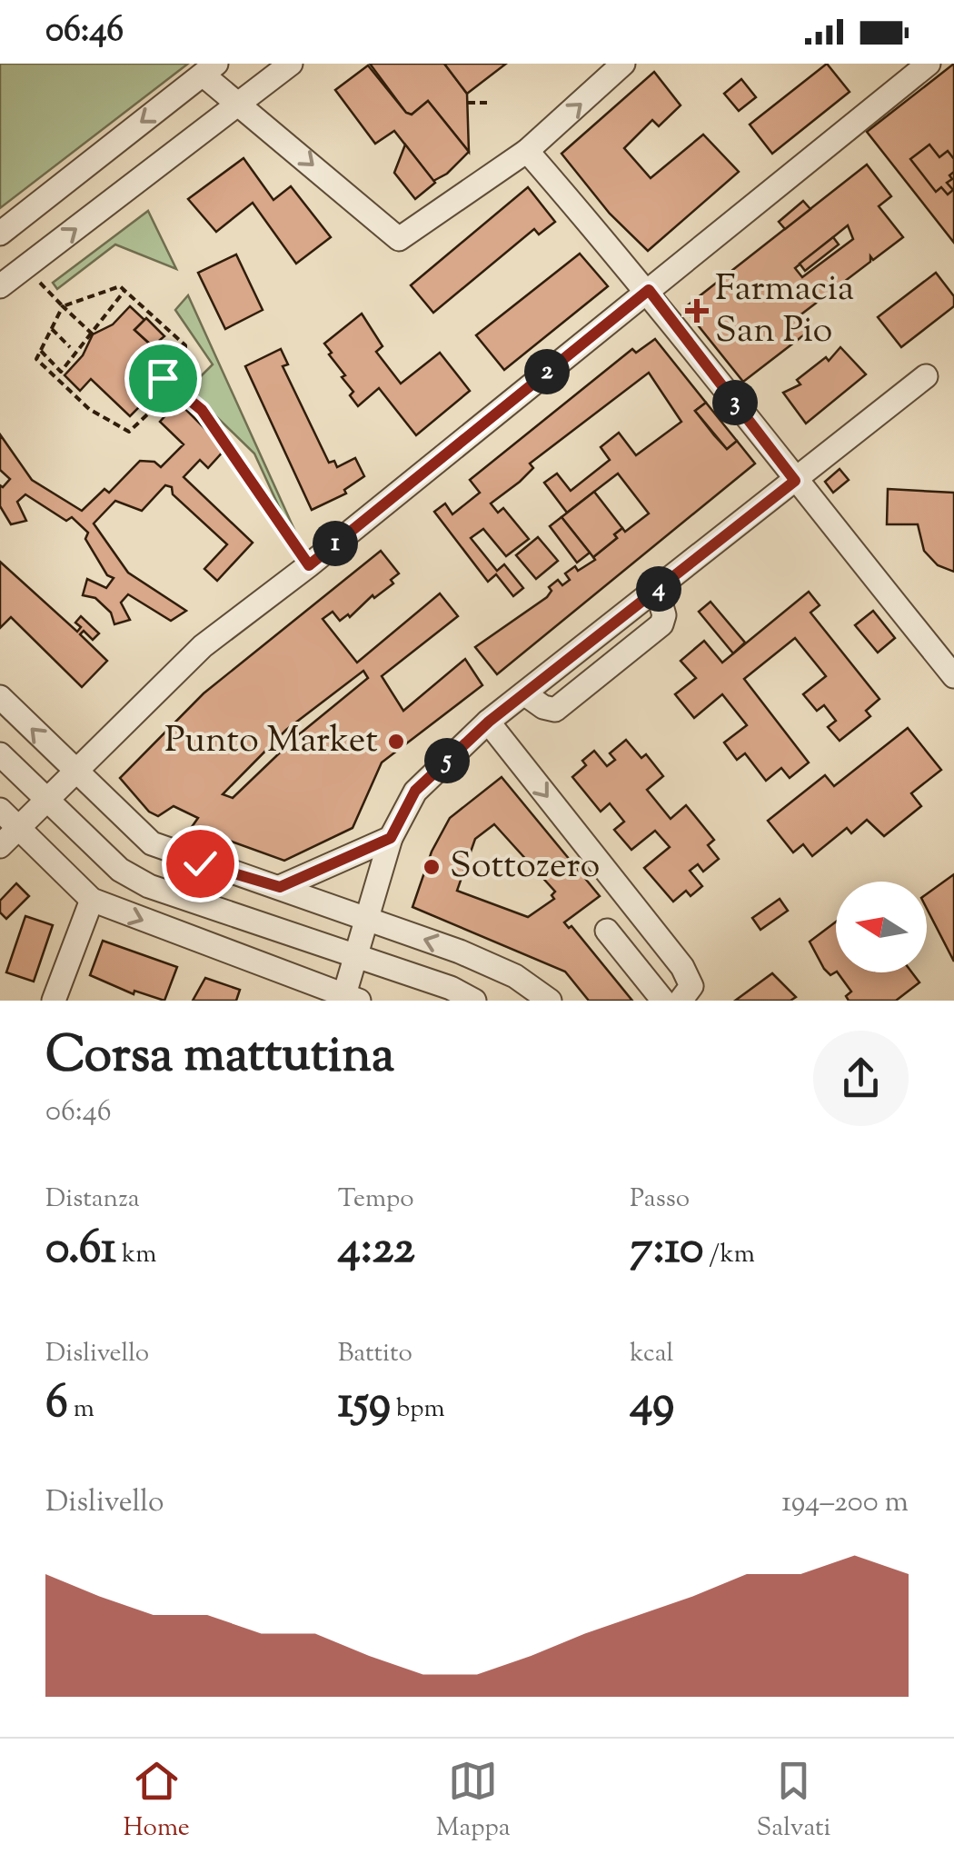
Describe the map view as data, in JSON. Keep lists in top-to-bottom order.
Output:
{
  "places": {
    "health": ["Farmacia San Pio"],
    "other": ["Punto Market", "Sottozero"]
  },
  "north": "left",
  "page": {
    "status": "06:46",
    "pins": [
      "2",
      "3",
      "1",
      "4",
      "5"
    ],
    "heading": ["Corsa mattutina", "06:46"],
    "stats": [
      ["Distanza", "0.61 km"],
      ["Tempo", "4:22"],
      ["Passo", "7:10 /km"],
      ["Dislivello", "6 m"],
      ["Battito", "159 bpm"],
      ["kcal", "49"]
    ],
    "chart": ["Dislivello", "194–200 m"],
    "tabs": ["Home", "Mappa", "Salvati"]
  }
}
